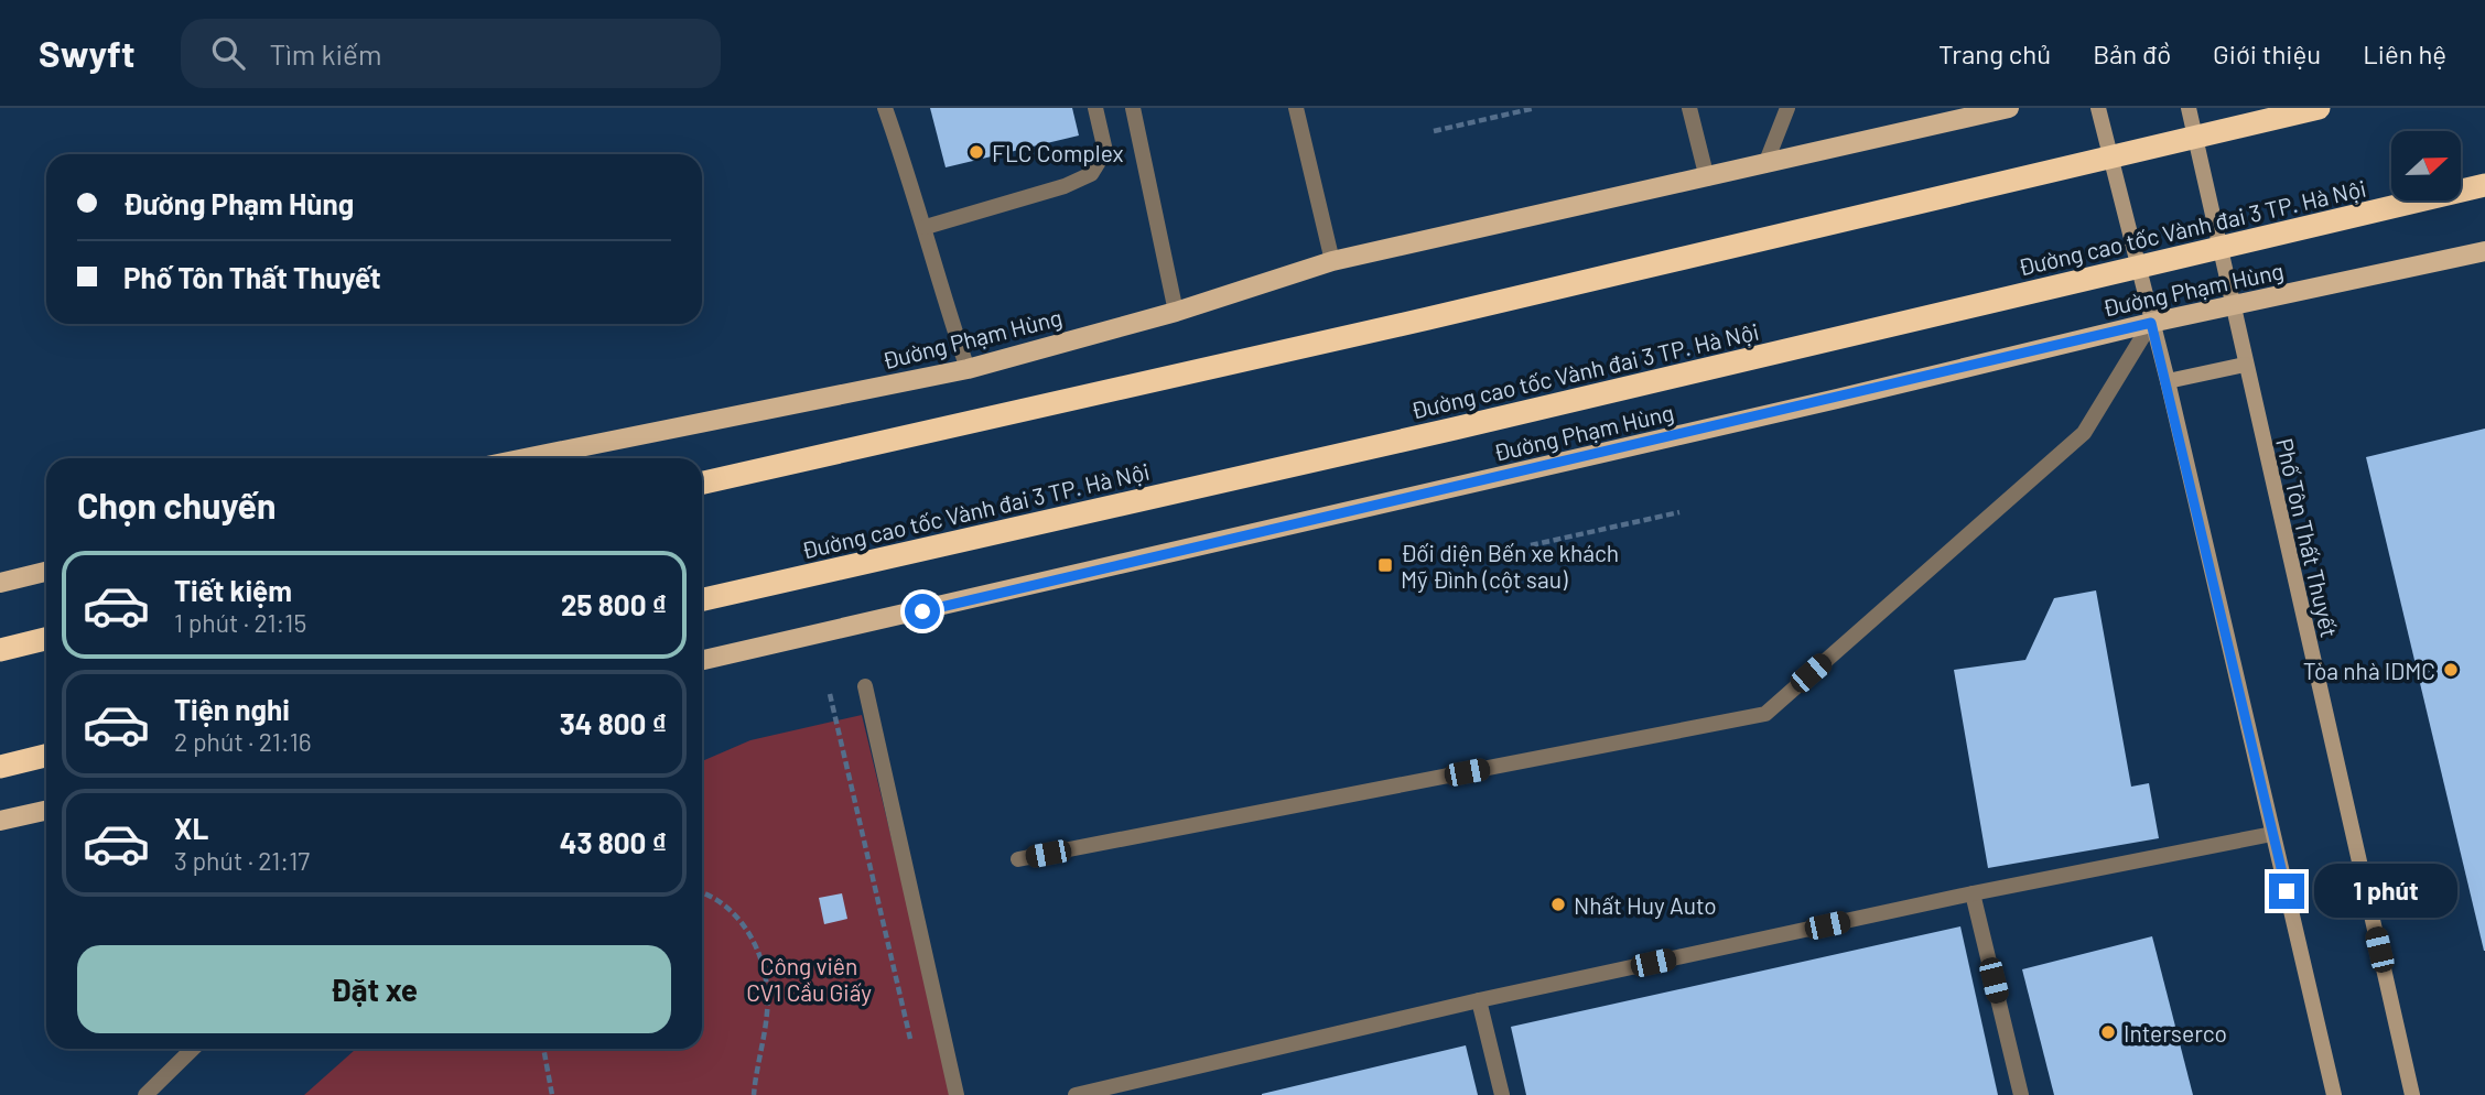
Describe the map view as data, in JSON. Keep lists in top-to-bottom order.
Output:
{
  "streets": {
    "highway": ["Đường cao tốc Vành đai 3 TP. Hà Nội"],
    "main road": ["Đường Phạm Hùng", "Phố Tôn Thất Thuyết"]
  },
  "crossings": [
    ["Đường Phạm Hùng", "Phố Tôn Thất Thuyết"]
  ],
  "parks": ["Công viên CV1 Cầu Giấy"],
  "places": {
    "other": [
      "FLC Complex",
      "Tòa nhà IDMC",
      "Nhất Huy Auto",
      "Interserco"
    ],
    "transit": ["Đối diện Bến xe khách Mỹ Đình (cột sau)"]
  },
  "north": "right",
  "page": {
    "header": "Swyft",
    "search": "Tìm kiếm",
    "nav": [
      "Trang chủ",
      "Bản đồ",
      "Giới thiệu",
      "Liên hệ"
    ],
    "banner": ["Đường Phạm Hùng", "Phố Tôn Thất Thuyết"],
    "heading": "Chọn chuyến",
    "list": [
      {
        "name": "Tiết kiệm",
        "note": "1 phút · 21:15",
        "value": "25 800 ₫"
      },
      {
        "name": "Tiện nghi",
        "note": "2 phút · 21:16",
        "value": "34 800 ₫"
      },
      {
        "name": "XL",
        "note": "3 phút · 21:17",
        "value": "43 800 ₫"
      }
    ],
    "bubble": "1 phút",
    "buttons": "Đặt xe"
  }
}
